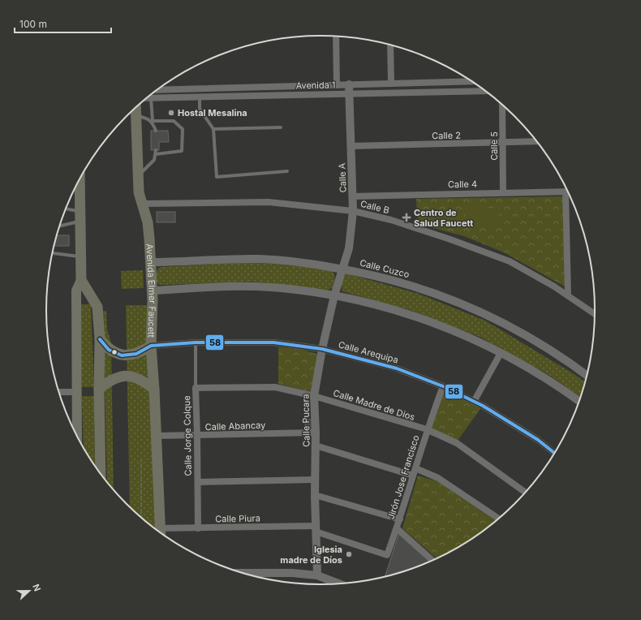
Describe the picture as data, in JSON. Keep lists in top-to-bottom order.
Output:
{
  "streets": {
    "highway": ["Avenida Elmer Faucett"],
    "street": [
      "Avenida 1",
      "Calle 2",
      "Calle 5",
      "Calle A",
      "Calle 4",
      "Calle B",
      "Calle Cuzco",
      "Calle Arequipa",
      "Calle Madre de Dios",
      "Calle Pucara",
      "Calle Abancay",
      "Calle Jorge Colque",
      "Jirón Jose Francisco",
      "Calle Piura"
    ]
  },
  "crossings": [
    ["Avenida 1", "Calle A"],
    ["Calle 2", "Calle 5"],
    ["Calle 2", "Calle A"],
    ["Calle 5", "Calle 4"],
    ["Calle A", "Calle 4"],
    ["Calle A", "Calle B"],
    ["Calle A", "Calle Cuzco"],
    ["Calle A", "Calle Pucara"],
    ["Calle B", "Avenida Elmer Faucett"],
    ["Calle Cuzco", "Avenida Elmer Faucett"],
    ["Calle Cuzco", "Calle Pucara"],
    ["Avenida Elmer Faucett", "Calle Arequipa"],
    ["Avenida Elmer Faucett", "Calle Abancay"],
    ["Avenida Elmer Faucett", "Calle Piura"],
    ["Calle Arequipa", "Calle Pucara"],
    ["Calle Arequipa", "Calle Jorge Colque"],
    ["Calle Arequipa", "Jirón Jose Francisco"],
    ["Calle Madre de Dios", "Calle Pucara"],
    ["Calle Madre de Dios", "Calle Jorge Colque"],
    ["Calle Madre de Dios", "Jirón Jose Francisco"],
    ["Calle Pucara", "Calle Abancay"],
    ["Calle Pucara", "Calle Piura"],
    ["Calle Abancay", "Calle Jorge Colque"],
    ["Calle Jorge Colque", "Calle Piura"],
    ["Jirón Jose Francisco", "Calle Piura"]
  ],
  "places": {
    "other": ["Hostal Mesalina", "Iglesia madre de Díos"],
    "health": ["Centro de Salud Faucett"]
  },
  "lines": ["transit line 58"],
  "scale_bar": "100 m",
  "north": "right"
}
